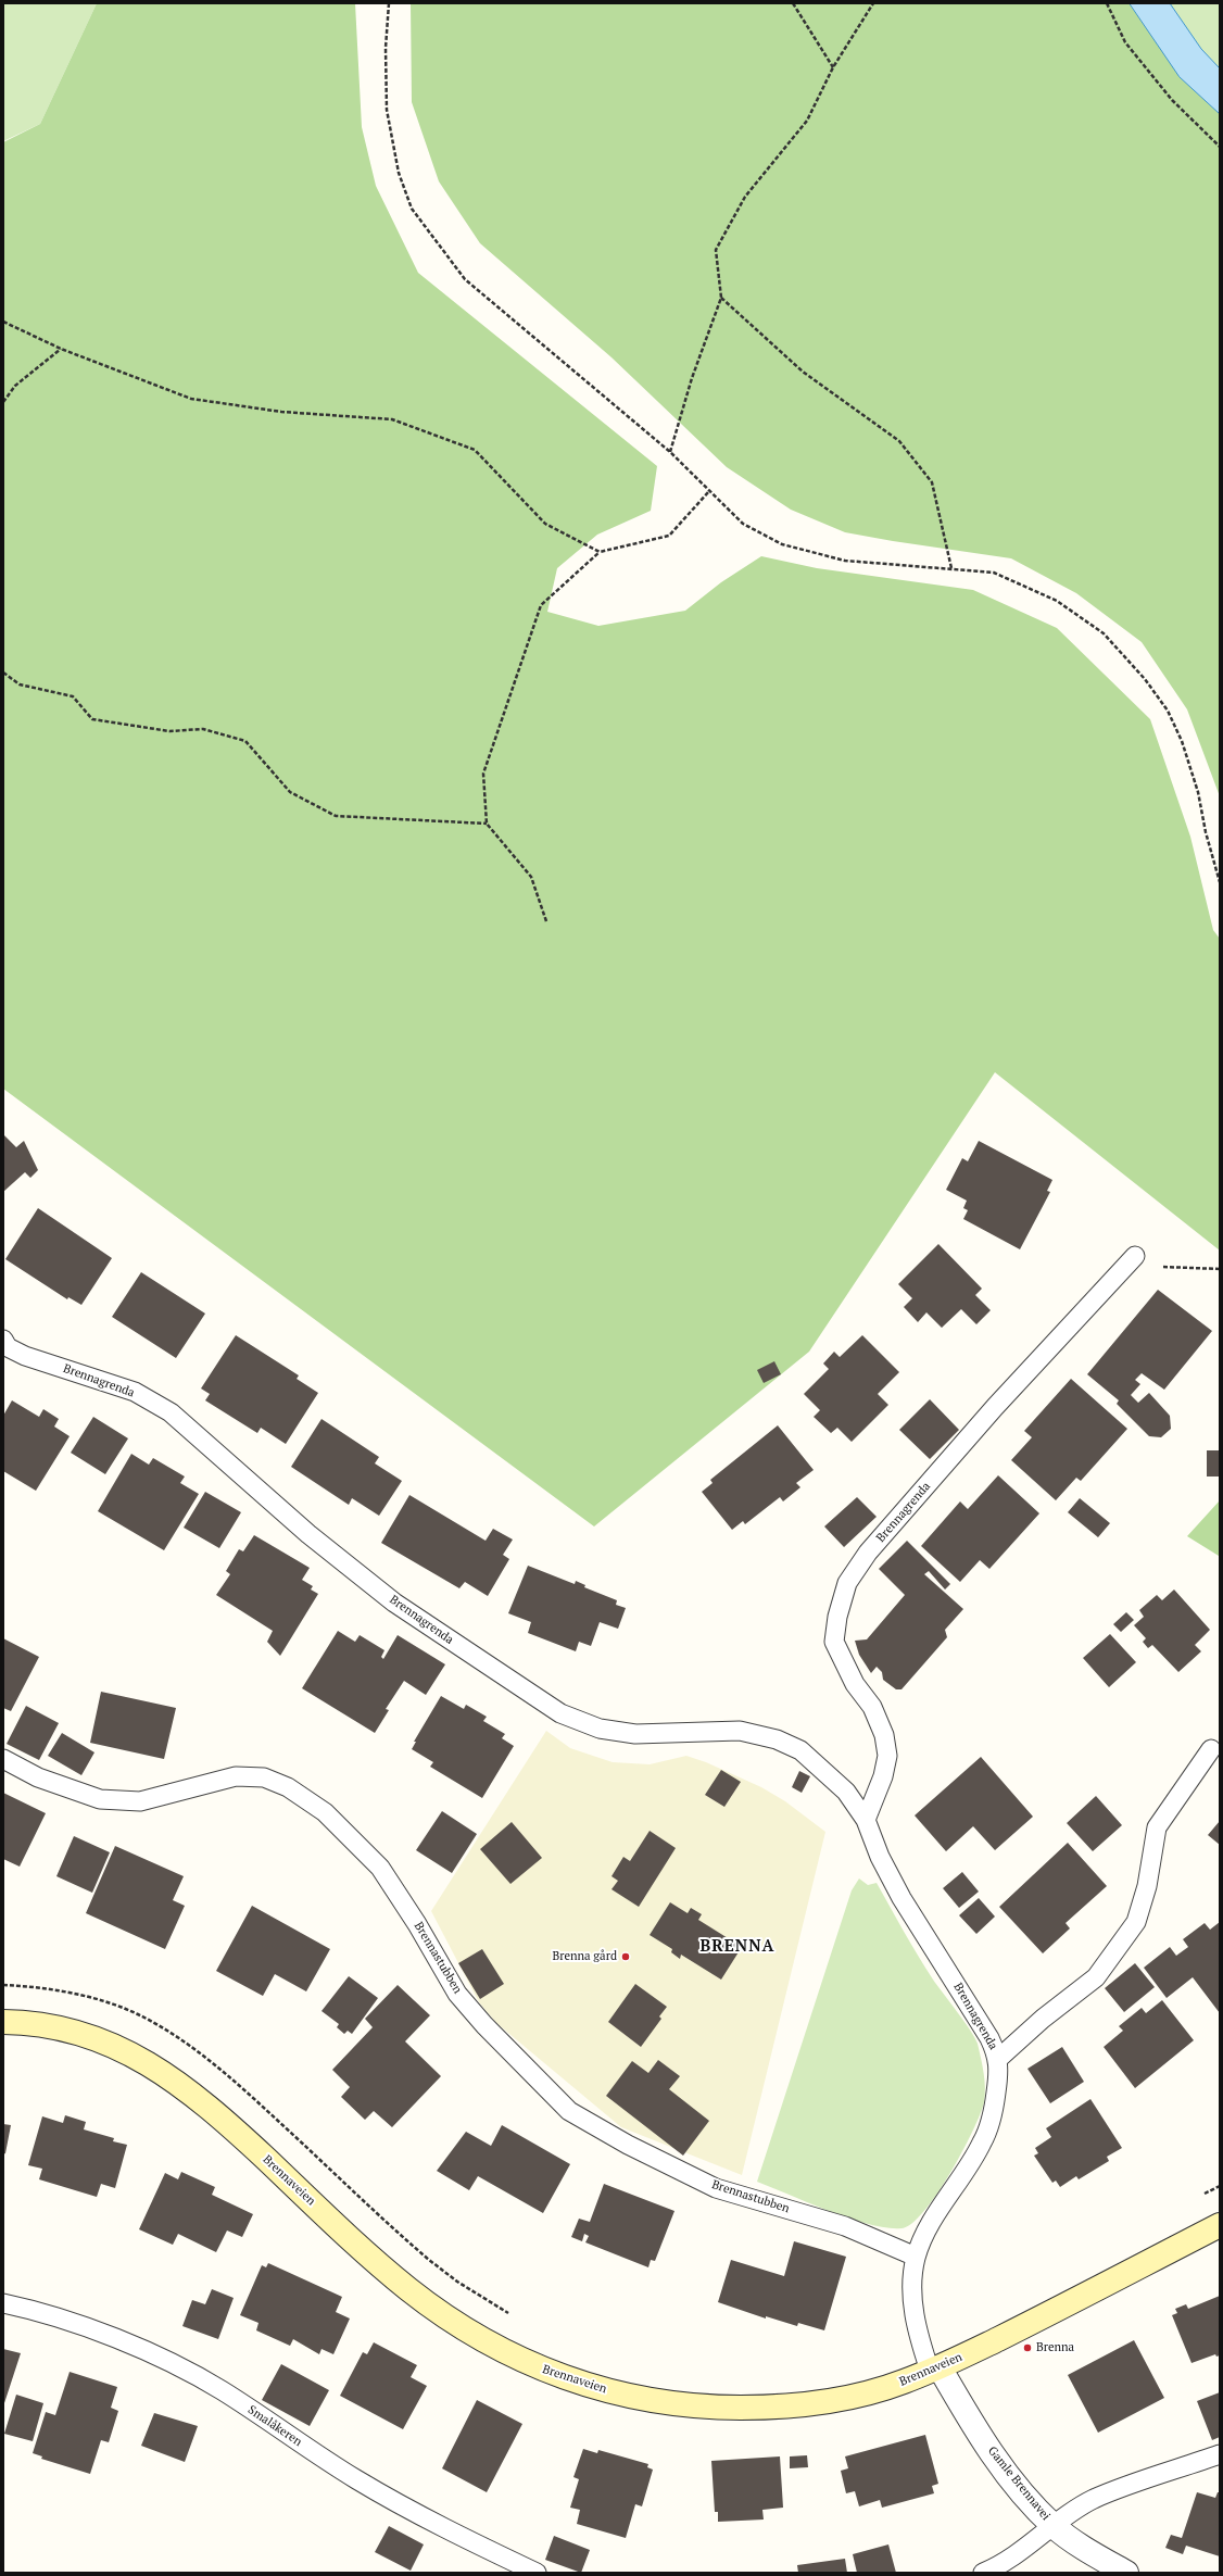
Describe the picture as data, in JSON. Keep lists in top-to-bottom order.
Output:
{
  "streets": {
    "street": ["Brennaveien", "Gamle Brennavei"],
    "lane": ["Brennagrenda", "Brennastubben", "Smalåkeren"]
  },
  "crossings": [
    ["Brennagrenda", "Brennastubben"],
    ["Brennagrenda", "Brennaveien"],
    ["Brennagrenda", "Gamle Brennavei"],
    ["Brennaveien", "Gamle Brennavei"]
  ],
  "districts": ["BRENNA"],
  "places": ["Brenna gård", "Brenna"]
}
